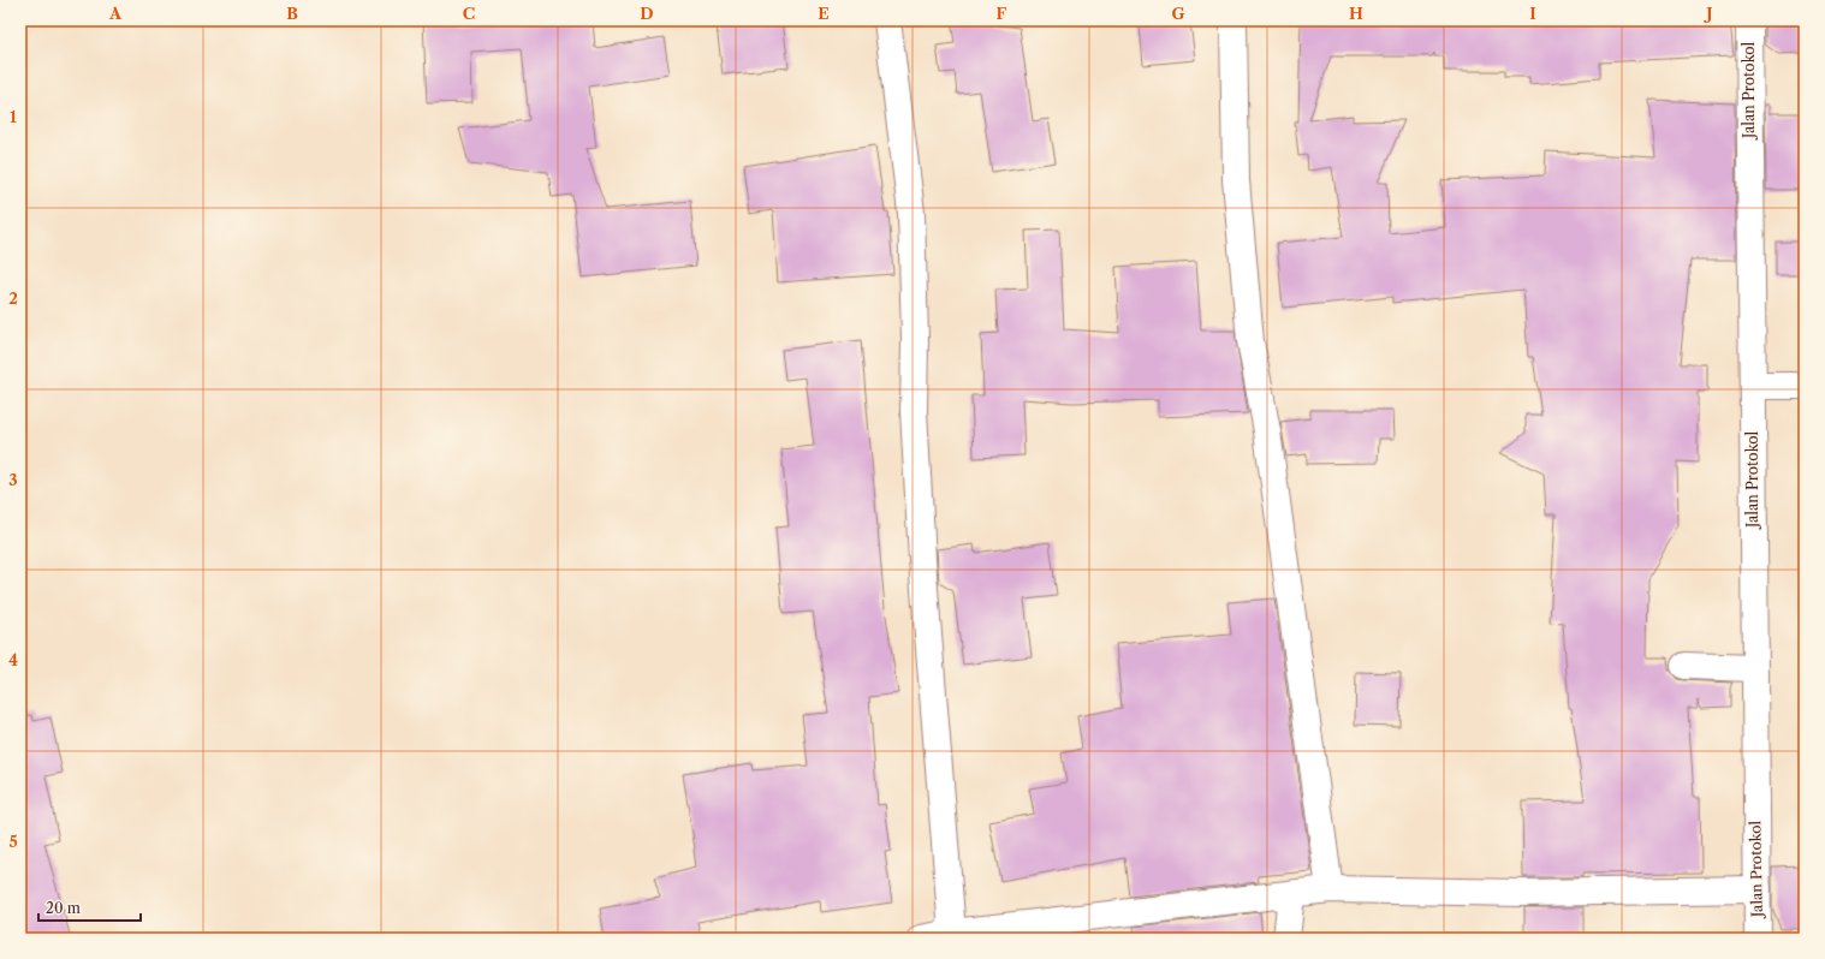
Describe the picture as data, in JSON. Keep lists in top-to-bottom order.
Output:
{
  "streets": {
    "street": ["Jalan Protokol"]
  },
  "scale_bar": "20 m",
  "grid": {
    "columns": [
      "A",
      "B",
      "C",
      "D",
      "E",
      "F",
      "G",
      "H",
      "I",
      "J"
    ],
    "rows": [
      "1",
      "2",
      "3",
      "4",
      "5"
    ]
  }
}
